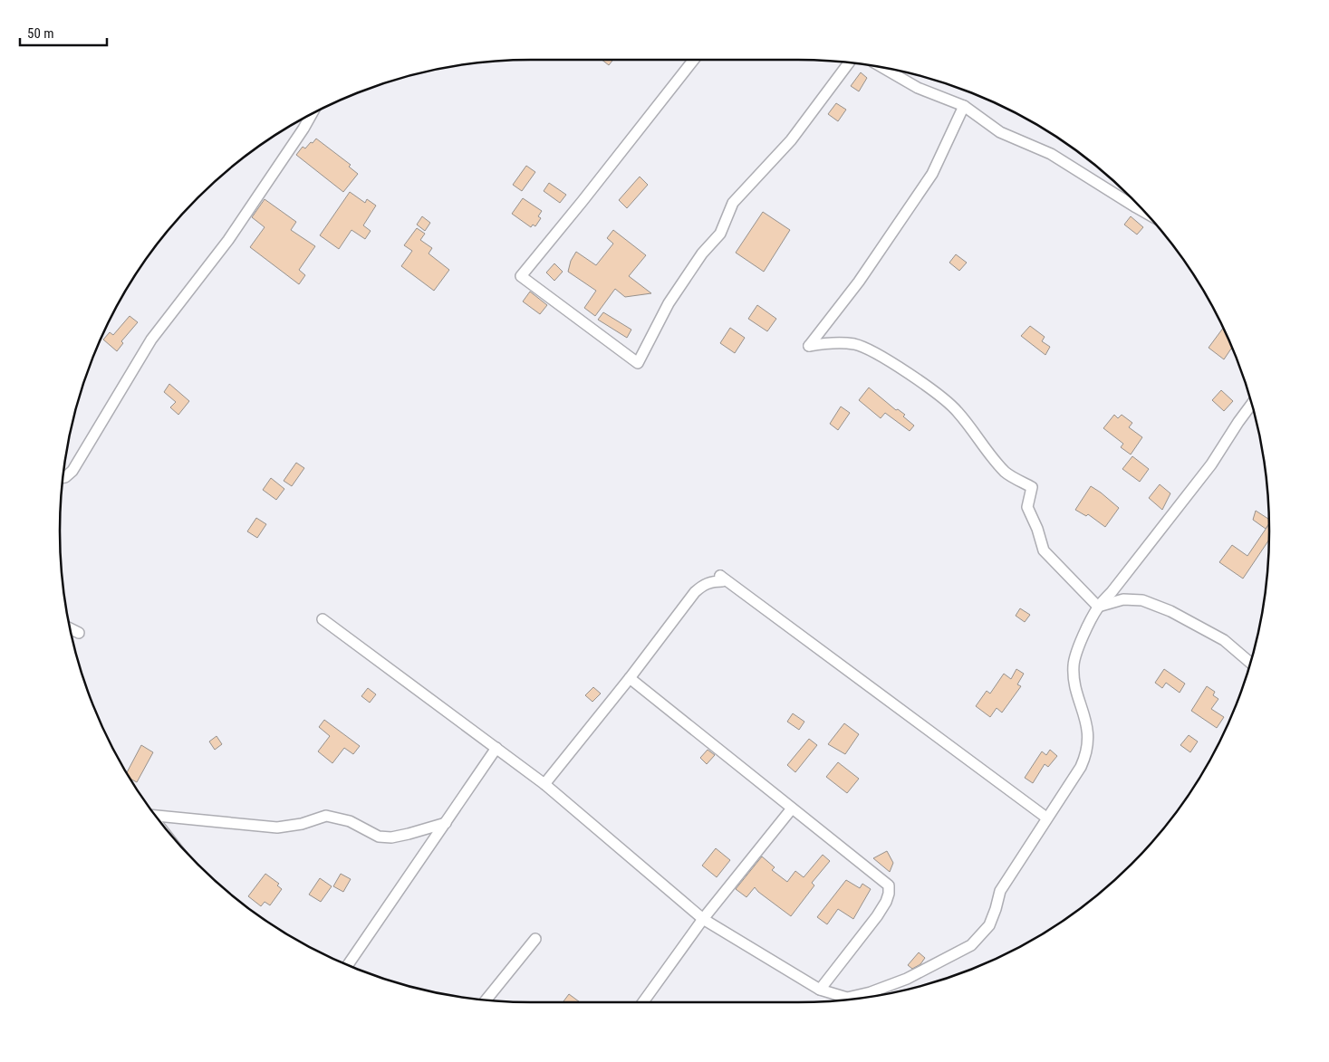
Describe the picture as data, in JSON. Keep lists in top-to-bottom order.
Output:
{
  "scale_bar": "50 m"
}
